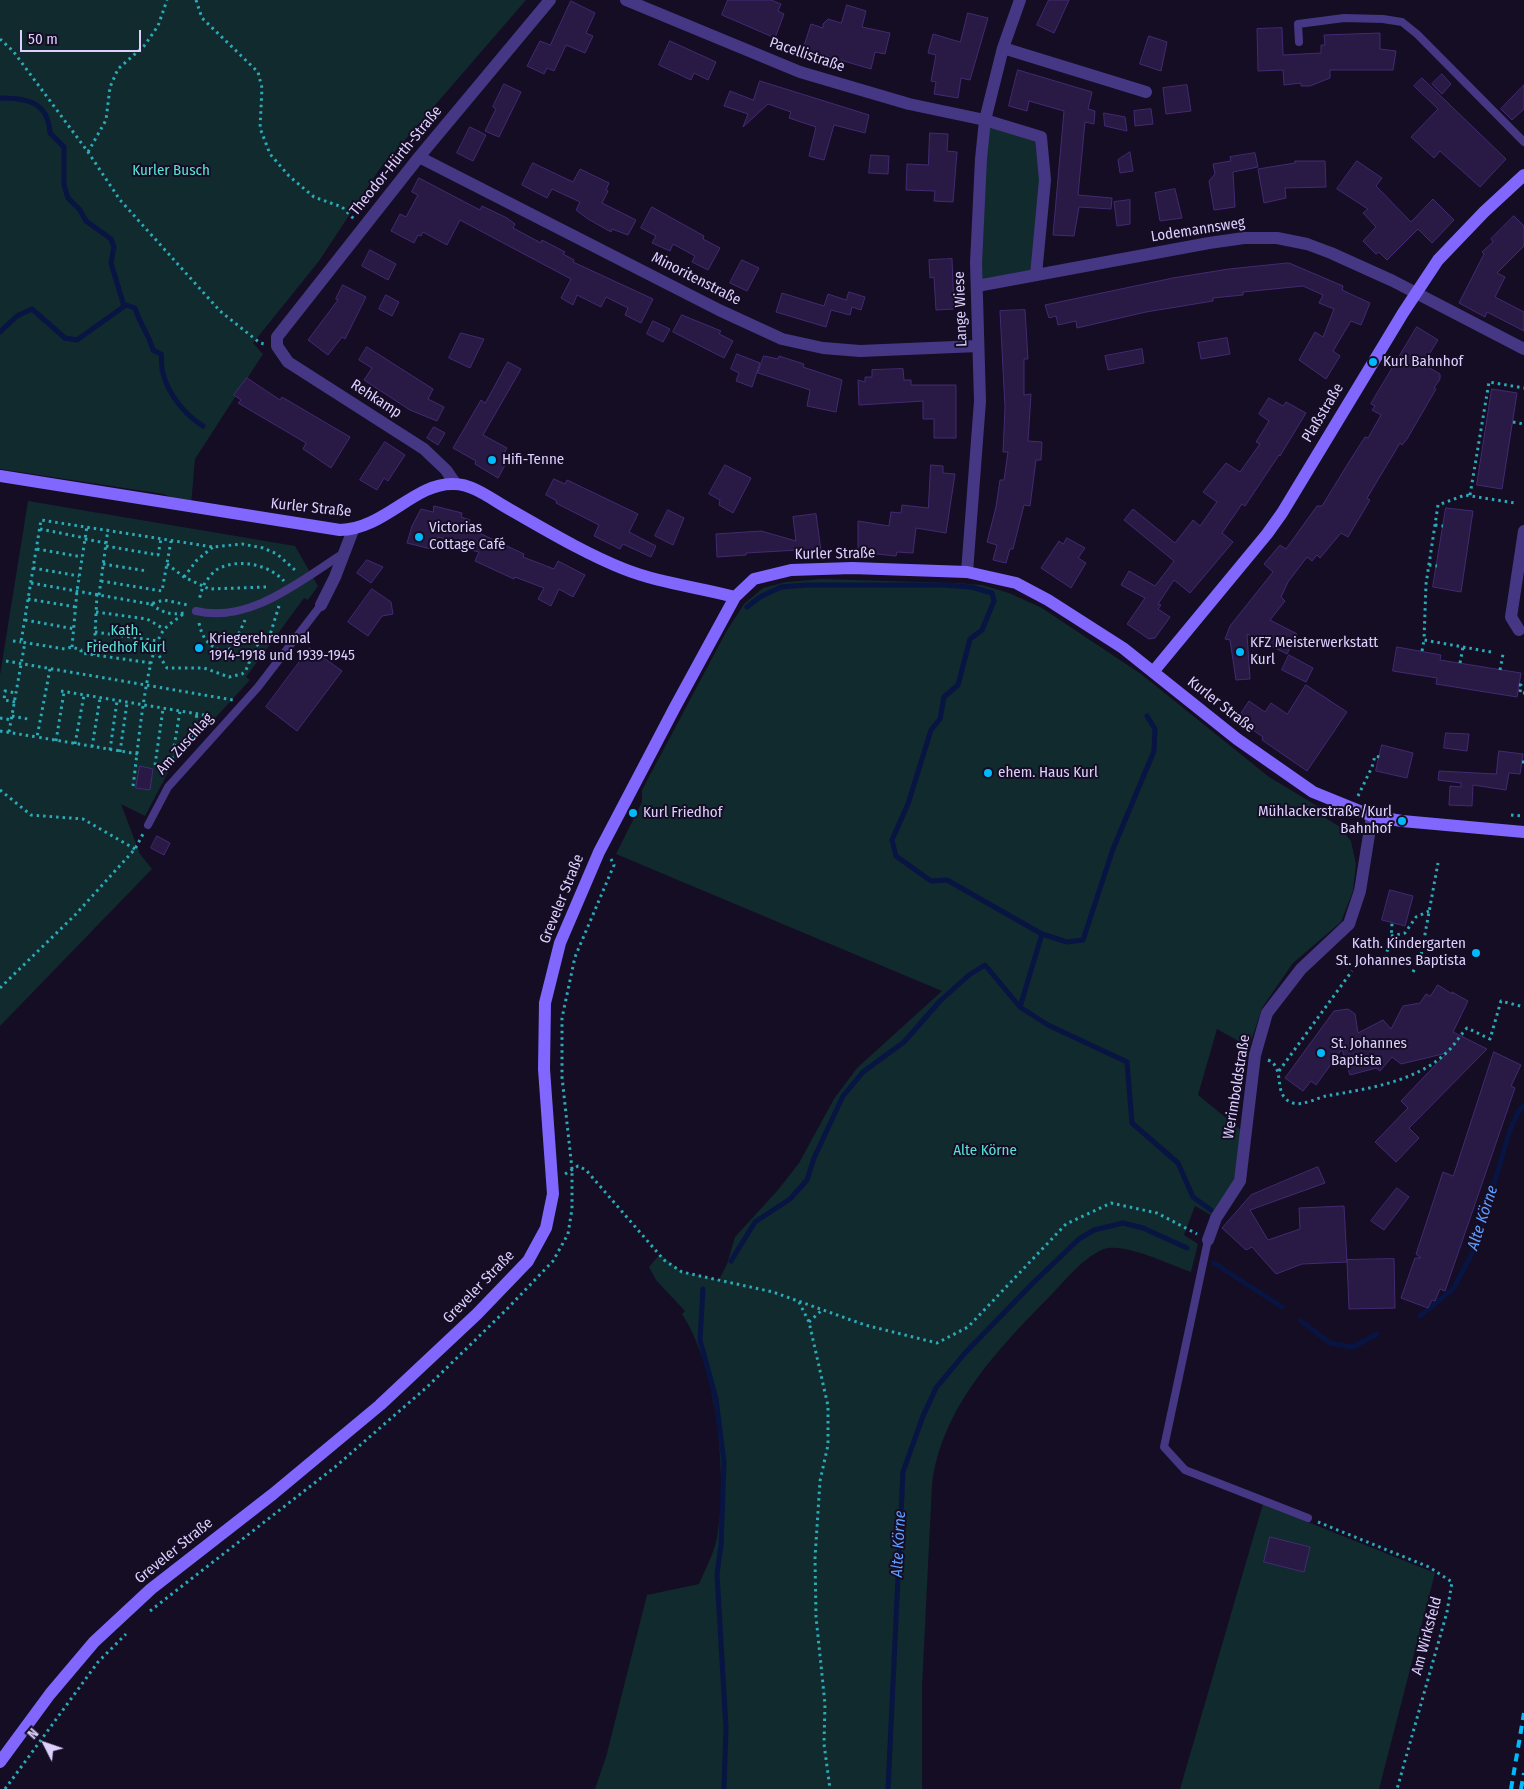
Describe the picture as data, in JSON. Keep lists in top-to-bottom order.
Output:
{
  "streets": {
    "street": [
      "Pacellistraße",
      "Theodor-Hürth-Straße",
      "Lodemannsweg",
      "Minoritenstraße",
      "Lange Wiese",
      "Rehkamp",
      "Plaßstraße",
      "Kurler Straße",
      "Am Zuschlag",
      "Greveler Straße",
      "Werimboldstraße"
    ],
    "path": ["Am Wirksfeld"]
  },
  "crossings": [
    ["Pacellistraße", "Lange Wiese"],
    ["Theodor-Hürth-Straße", "Minoritenstraße"],
    ["Theodor-Hürth-Straße", "Rehkamp"],
    ["Lodemannsweg", "Lange Wiese"],
    ["Lodemannsweg", "Plaßstraße"],
    ["Minoritenstraße", "Lange Wiese"],
    ["Lange Wiese", "Kurler Straße"],
    ["Rehkamp", "Kurler Straße"],
    ["Plaßstraße", "Kurler Straße"],
    ["Kurler Straße", "Am Zuschlag"],
    ["Kurler Straße", "Greveler Straße"],
    ["Kurler Straße", "Werimboldstraße"]
  ],
  "water": ["Alte Körne"],
  "parks": ["Kurler Busch", "Kath. Friedhof Kurl", "Alte Körne"],
  "places": [
    "Kurl Bahnhof",
    "Hifi-Tenne",
    "Victorias Cottage Café",
    "Kriegerehrenmal 1914-1918 und 1939-1945",
    "KFZ Meisterwerkstatt Kurl",
    "ehem. Haus Kurl",
    "Kurl Friedhof",
    "Mühlackerstraße/Kurl Bahnhof",
    "Kath. Kindergarten St. Johannes Baptista",
    "St. Johannes Baptista"
  ],
  "scale_bar": "50 m",
  "north": "top left"
}
